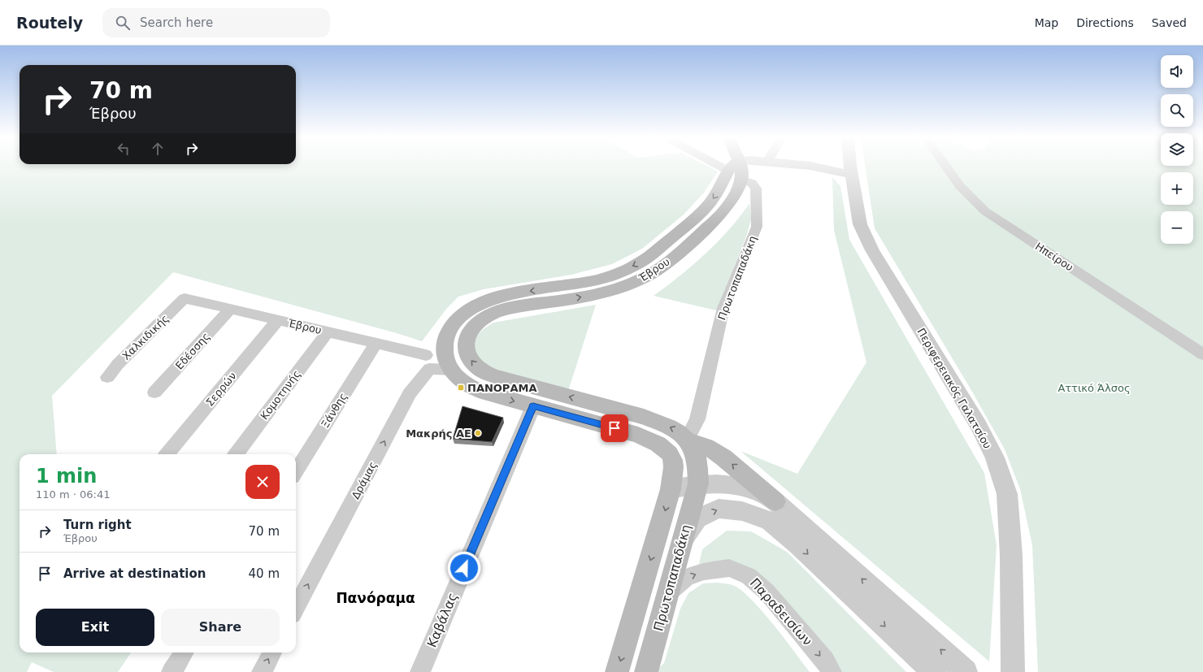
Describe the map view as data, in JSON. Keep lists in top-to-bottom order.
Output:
{
  "streets": {
    "main road": ["Έβρου", "Πρωτοπαπαδάκη"],
    "street": [
      "Ηπείρου",
      "Χαλκιδικής",
      "Εδέσσης",
      "Περιφερειακός Γαλατσίου",
      "Σερρών",
      "Κομοτηνής",
      "Ξάνθης",
      "Δράμας",
      "Παραδεισίων",
      "Καβάλας"
    ]
  },
  "crossings": [
    ["Έβρου", "Πρωτοπαπαδάκη"],
    ["Έβρου", "Χαλκιδικής"],
    ["Έβρου", "Εδέσσης"],
    ["Έβρου", "Σερρών"],
    ["Έβρου", "Κομοτηνής"],
    ["Έβρου", "Ξάνθης"],
    ["Έβρου", "Δράμας"],
    ["Έβρου", "Καβάλας"],
    ["Πρωτοπαπαδάκη", "Παραδεισίων"]
  ],
  "one_way": ["Δράμας"],
  "districts": ["Πανόραμα"],
  "parks": ["Αττικό Άλσος"],
  "places": {
    "transit": ["ΠΑΝΟΡΑΜΑ"],
    "other": ["Μακρής ΑΕ"]
  },
  "page": {
    "header": "Routely",
    "search": "Search here",
    "nav": ["Map", "Directions", "Saved"],
    "map_buttons": ["+", "−"],
    "turn": ["70 m", "Έβρου"],
    "heading": ["1 min", "110 m · 06:41"],
    "list": [
      {
        "name": "Turn right",
        "note": "Έβρου",
        "value": "70 m"
      },
      {
        "name": "Arrive at destination",
        "value": "40 m"
      }
    ],
    "buttons": ["Exit", "Share"]
  }
}
